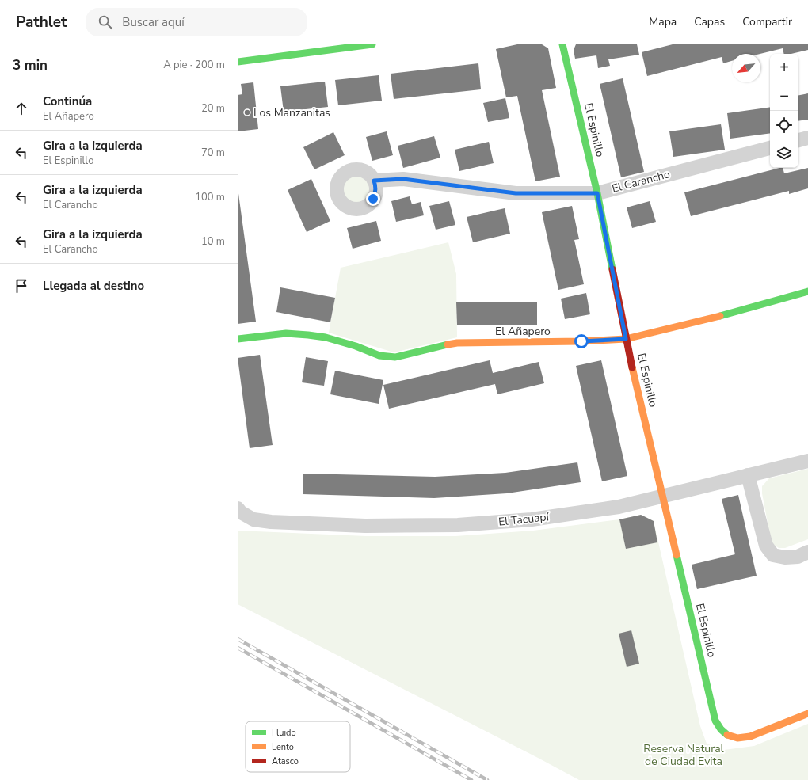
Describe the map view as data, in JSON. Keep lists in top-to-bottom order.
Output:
{
  "streets": {
    "street": [
      "El Espinillo",
      "El Carancho",
      "El Añapero",
      "El Tacuapí"
    ]
  },
  "crossings": [
    ["El Espinillo", "El Carancho"],
    ["El Espinillo", "El Añapero"],
    ["El Espinillo", "El Tacuapí"]
  ],
  "parks": ["Reserva Natural de Ciudad Evita"],
  "places": ["Los Manzanitas"],
  "legend": ["Fluido", "Lento", "Atasco"],
  "north": "bottom left",
  "page": {
    "header": "Pathlet",
    "search": "Buscar aquí",
    "nav": ["Mapa", "Capas", "Compartir"],
    "heading": ["3 min", "A pie · 200 m"],
    "map_buttons": ["+", "−"],
    "list": [
      ["Continúa", "El Añapero", "20 m"],
      ["Gira a la izquierda", "El Espinillo", "70 m"],
      ["Gira a la izquierda", "El Carancho", "100 m"],
      ["Gira a la izquierda", "El Carancho", "10 m"],
      "Llegada al destino"
    ]
  }
}
